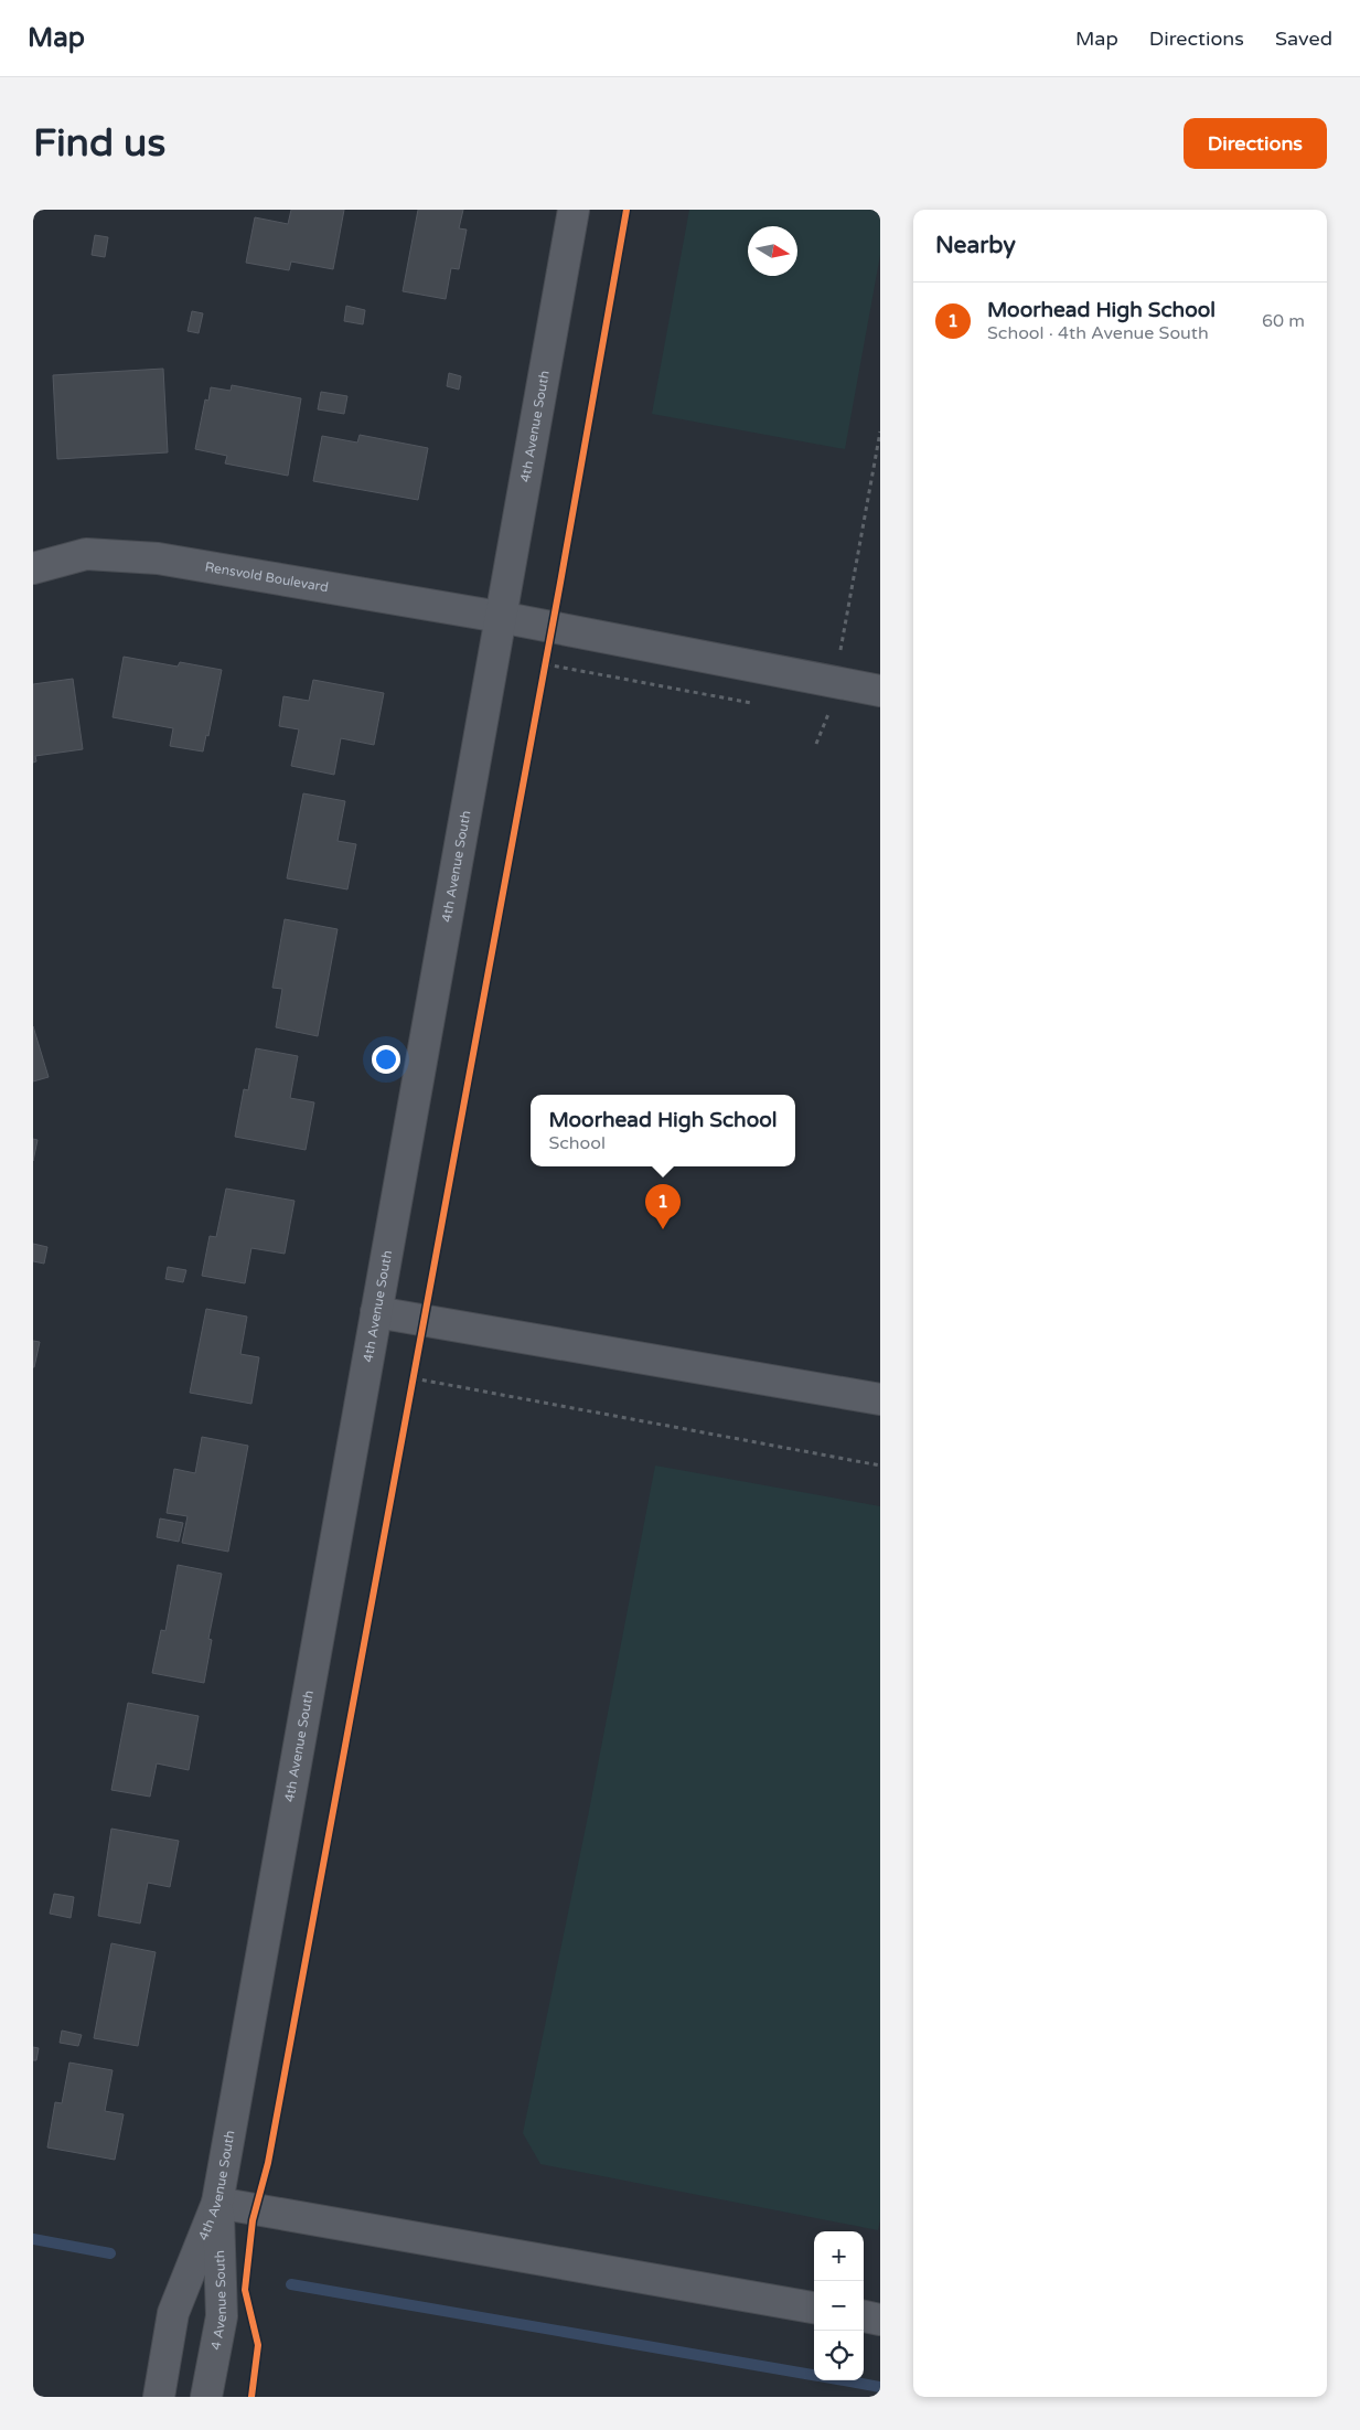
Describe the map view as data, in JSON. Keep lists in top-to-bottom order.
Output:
{
  "streets": {
    "street": ["4th Avenue South", "Rensvold Boulevard", "4 Avenue South"]
  },
  "crossings": [
    ["4th Avenue South", "Rensvold Boulevard"],
    ["4th Avenue South", "4 Avenue South"]
  ],
  "north": "right",
  "page": {
    "header": "Map",
    "nav": ["Map", "Directions", "Saved"],
    "buttons": "Directions",
    "title": "Find us",
    "heading": "Nearby",
    "list": [
      {
        "mark": "1",
        "name": "Moorhead High School",
        "note": "School · 4th Avenue South",
        "value": "60 m"
      }
    ],
    "popup": ["Moorhead High School", "School"],
    "pins": "1",
    "map_buttons": ["+", "−"]
  }
}
